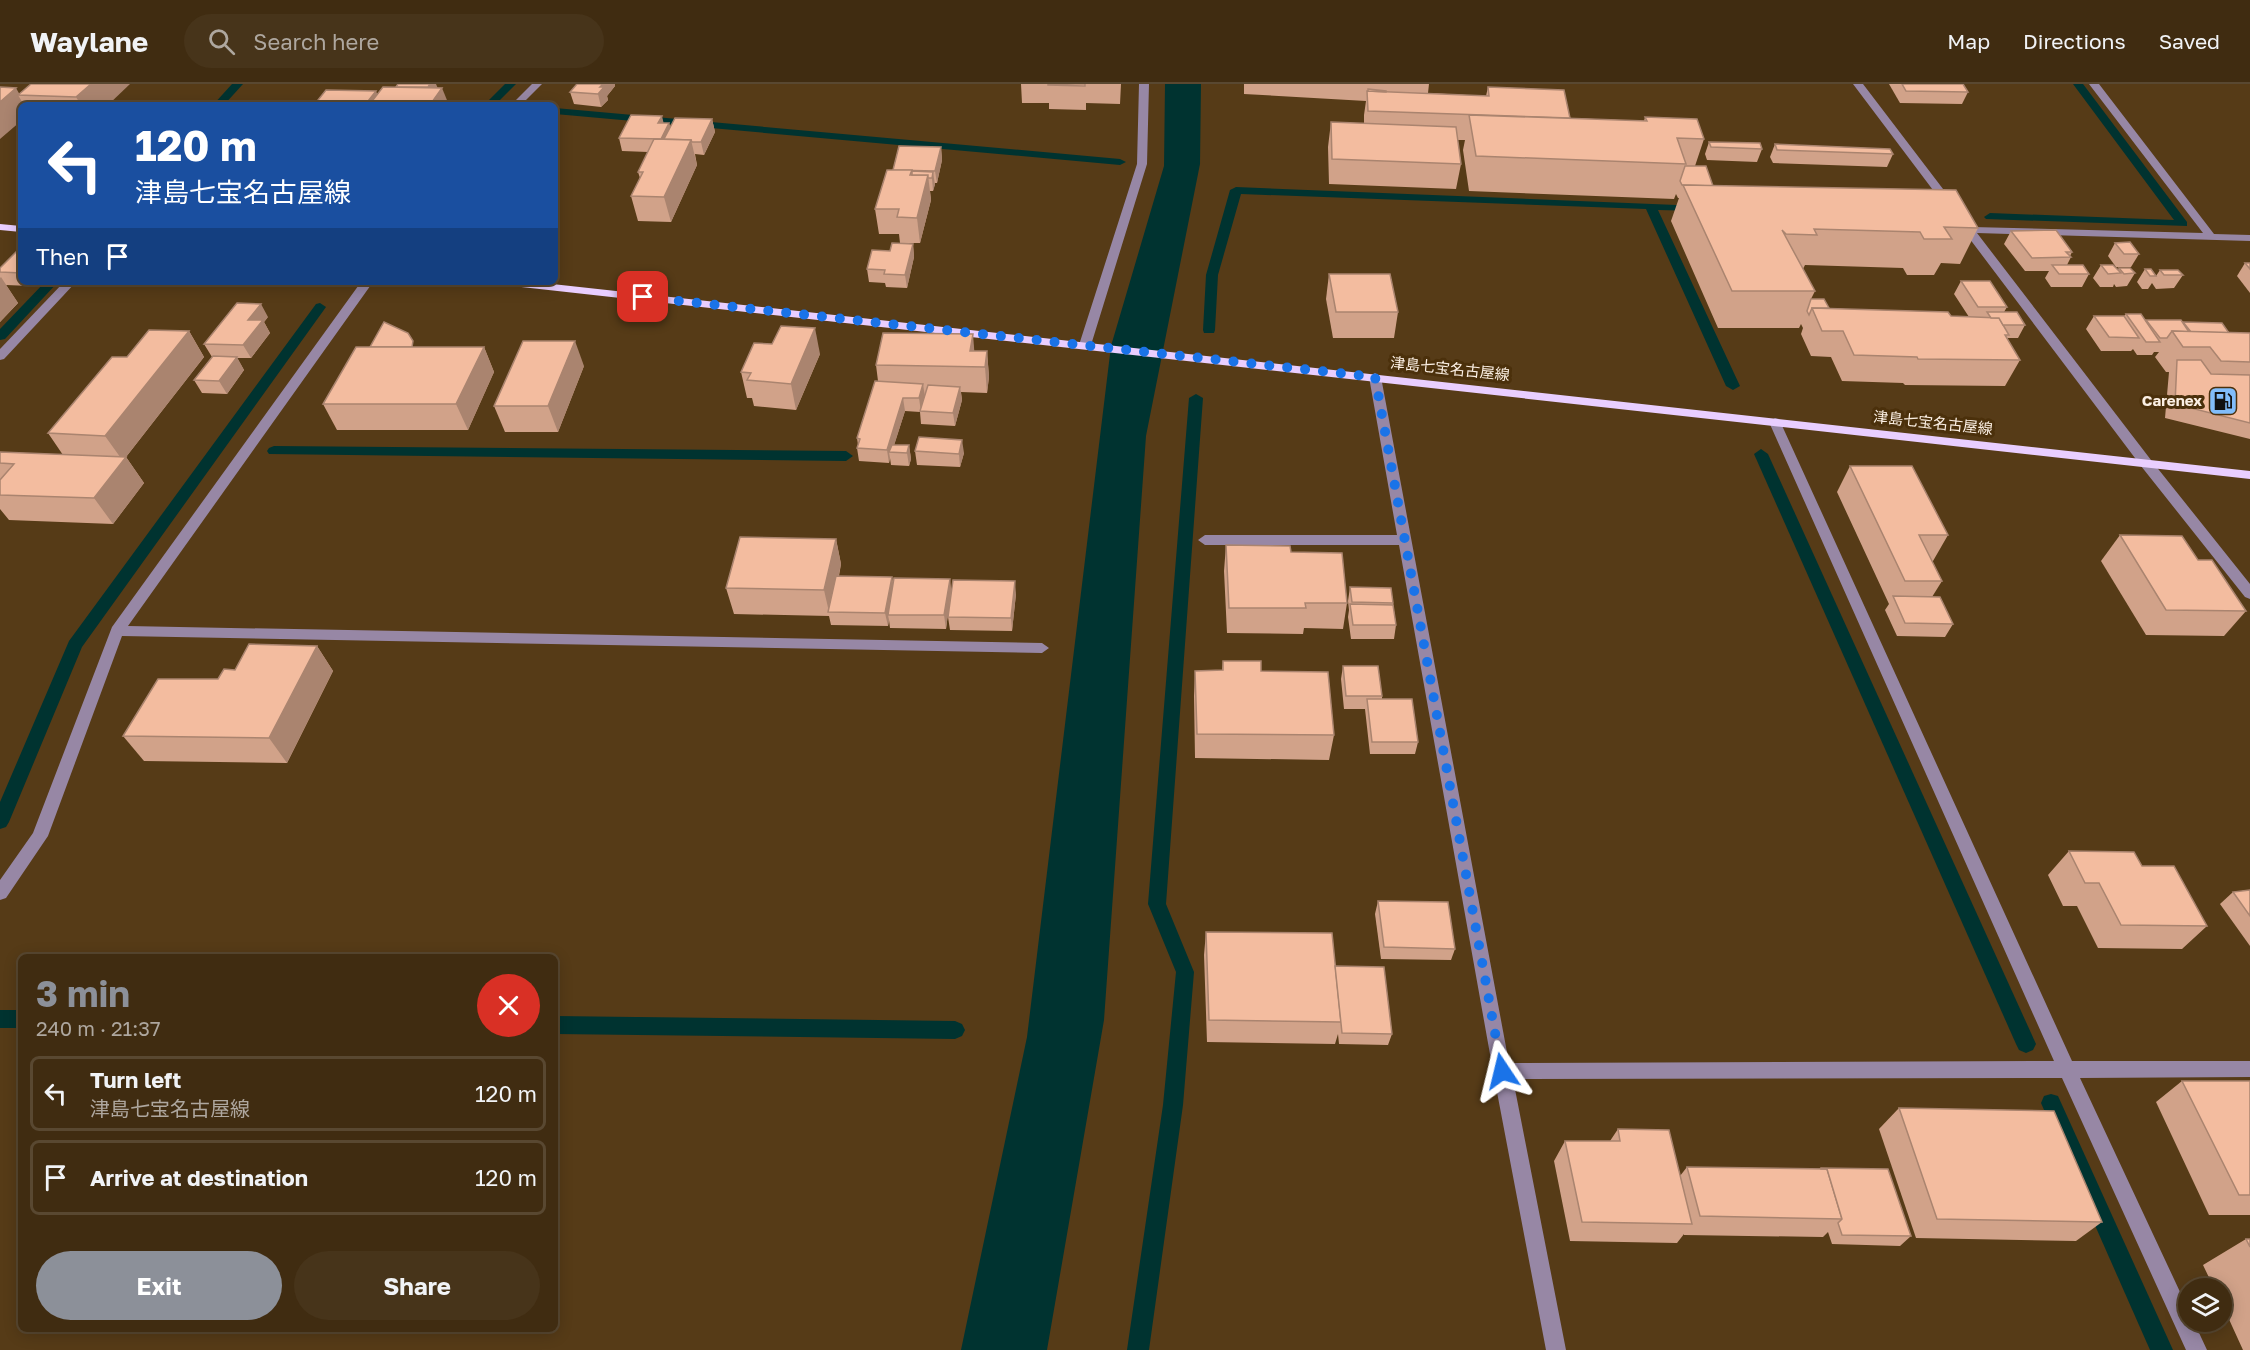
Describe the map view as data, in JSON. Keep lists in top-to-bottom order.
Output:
{
  "streets": {
    "main road": ["津島七宝名古屋線"]
  },
  "places": {
    "fuel station": ["Carenex"]
  },
  "page": {
    "header": "Waylane",
    "search": "Search here",
    "nav": ["Map", "Directions", "Saved"],
    "turn": ["120 m", "津島七宝名古屋線"],
    "then": "Then",
    "heading": ["3 min", "240 m · 21:37"],
    "list": [
      {
        "name": "Turn left",
        "note": "津島七宝名古屋線",
        "value": "120 m"
      },
      {
        "name": "Arrive at destination",
        "value": "120 m"
      }
    ],
    "buttons": ["Exit", "Share"]
  }
}
